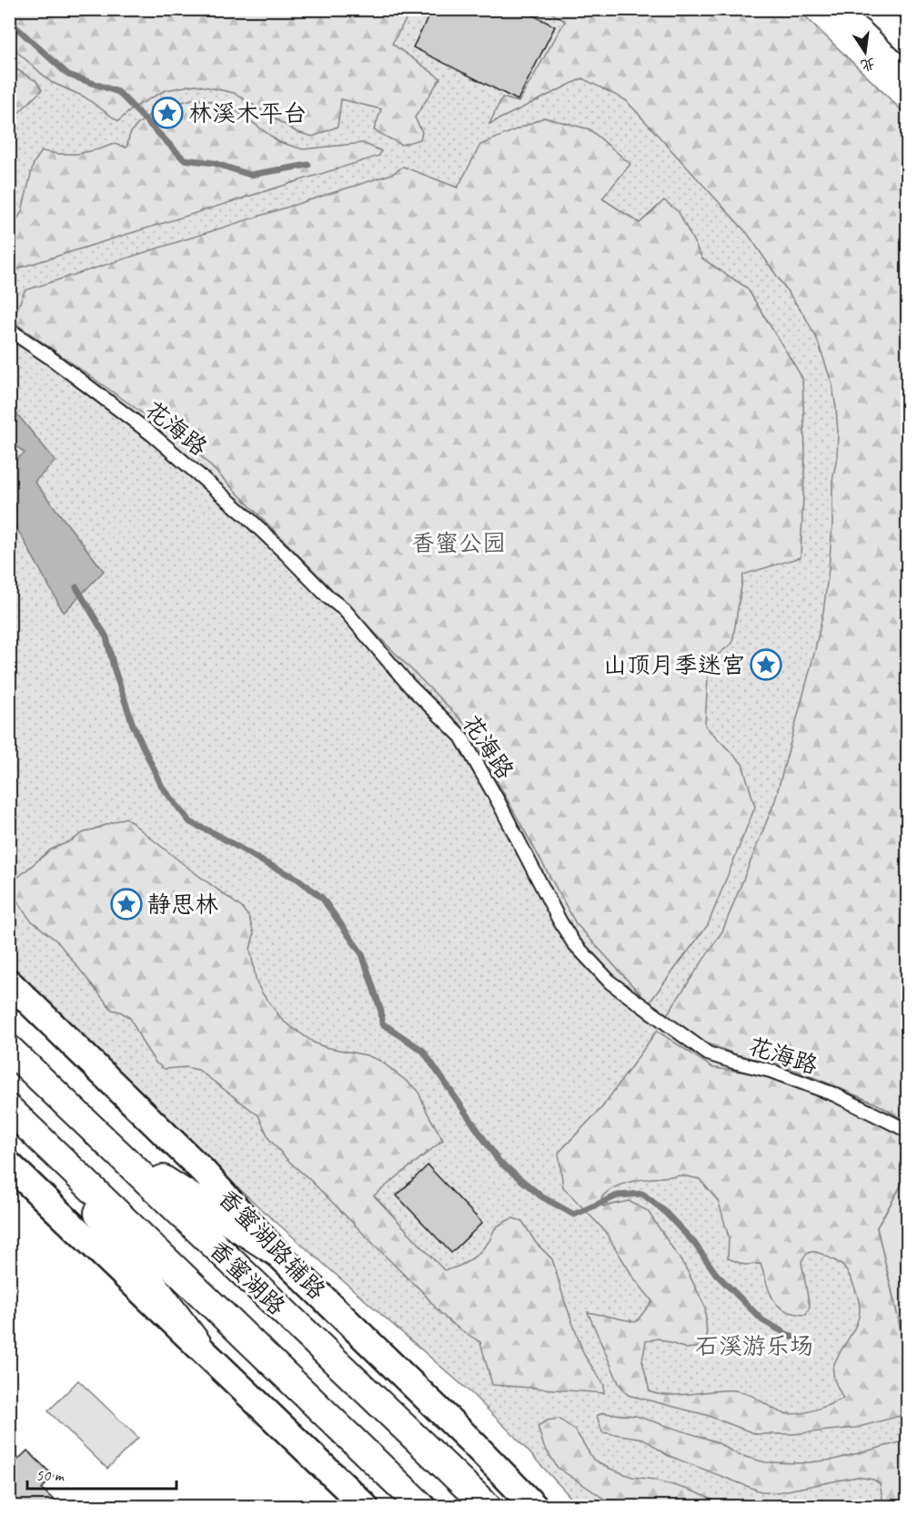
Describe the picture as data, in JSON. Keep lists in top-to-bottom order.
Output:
{
  "streets": {
    "highway": ["香蜜湖路"],
    "main road": ["香蜜湖路辅路"],
    "street": ["花海路"]
  },
  "parks": ["香蜜公园", "石溪游乐场"],
  "places": {
    "place": ["林溪木平台", "山顶月季迷宫", "静思林"]
  },
  "scale_bar": "50 m",
  "north": "bottom"
}
